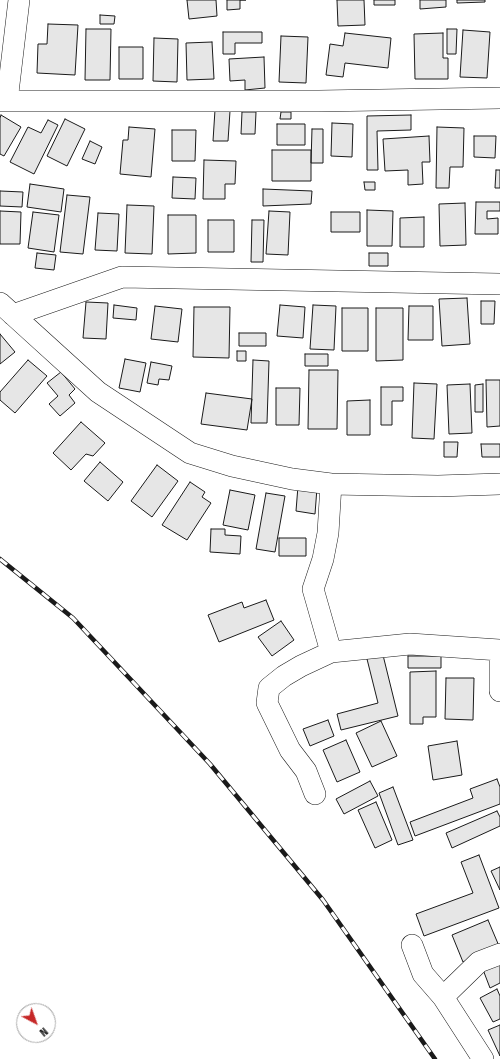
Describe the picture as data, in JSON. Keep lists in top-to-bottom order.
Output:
{
  "north": "bottom right"
}
